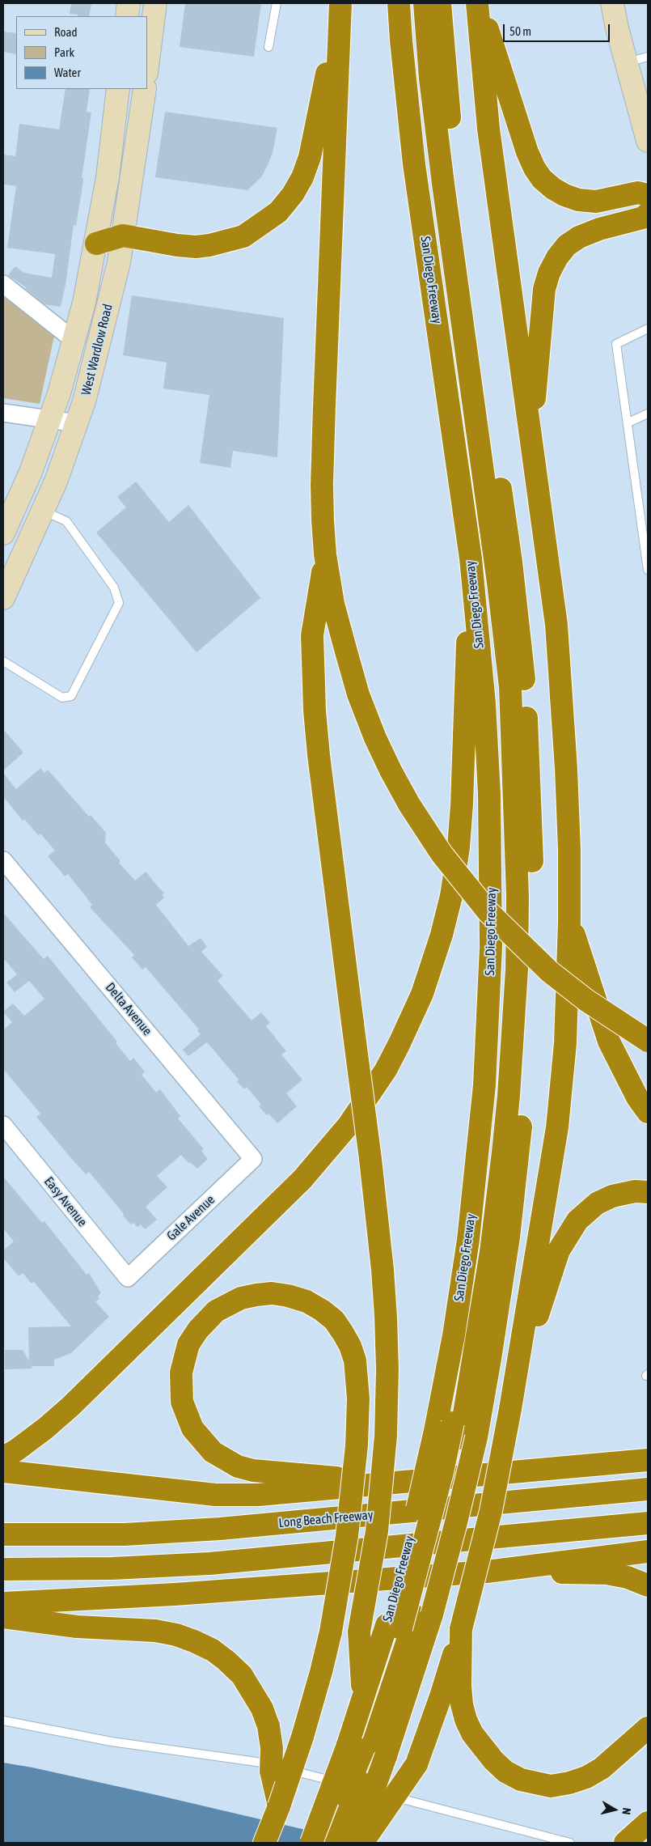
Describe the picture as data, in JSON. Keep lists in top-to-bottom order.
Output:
{
  "streets": {
    "highway": ["San Diego Freeway", "Long Beach Freeway"],
    "main road": ["West Wardlow Road"],
    "street": ["Delta Avenue", "Easy Avenue", "Gale Avenue"]
  },
  "crossings": [
    ["Delta Avenue", "Gale Avenue"],
    ["Easy Avenue", "Gale Avenue"]
  ],
  "legend": ["Road", "Park", "Water"],
  "scale_bar": "50 m",
  "north": "right"
}
